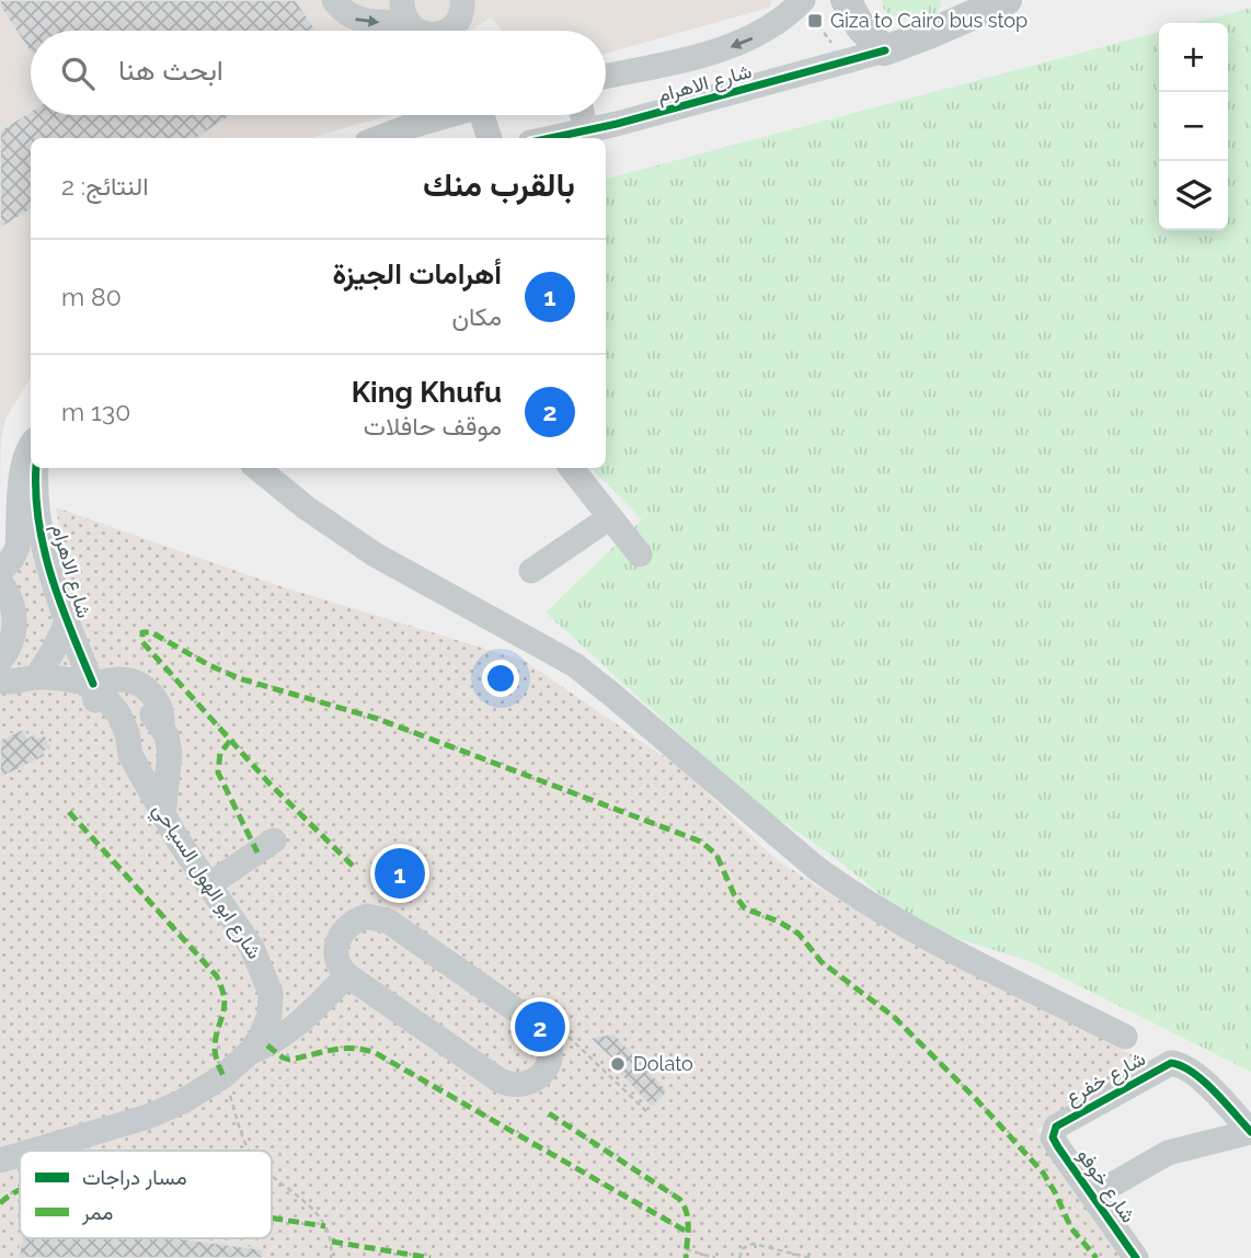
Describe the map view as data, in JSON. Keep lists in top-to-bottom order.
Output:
{
  "streets": {
    "main road": ["شارع الاهرام"],
    "street": ["شارع ابو الهول السياحي", "شارع خفرع", "شارع خوفو"]
  },
  "crossings": [
    ["شارع الاهرام", "شارع ابو الهول السياحي"],
    ["شارع خفرع", "شارع خوفو"]
  ],
  "places": {
    "transit": ["Giza to Cairo bus stop"],
    "other": ["Dolato"]
  },
  "legend": ["مسار دراجات", "ممر"],
  "page": {
    "map_buttons": ["+", "−"],
    "search": "ابحث هنا",
    "heading": ["بالقرب منك", "النتائج: 2"],
    "list": [
      {
        "mark": "1",
        "name": "أهرامات الجيزة",
        "note": "مكان",
        "value": "80 m"
      },
      {
        "mark": "2",
        "name": "King Khufu",
        "note": "موقف حافلات",
        "value": "130 m"
      }
    ],
    "pins": ["1", "2"]
  }
}
